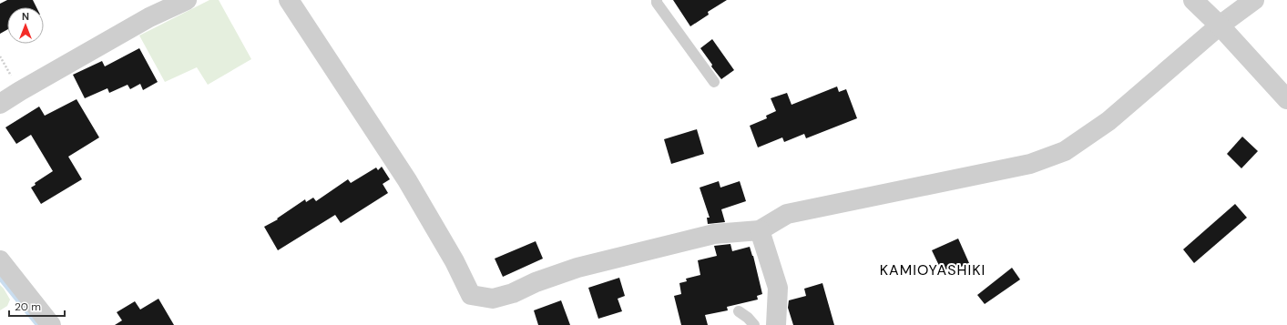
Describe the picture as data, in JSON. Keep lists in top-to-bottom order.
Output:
{
  "districts": ["KAMIOYASHIKI"],
  "scale_bar": "20 m",
  "north": "top"
}
